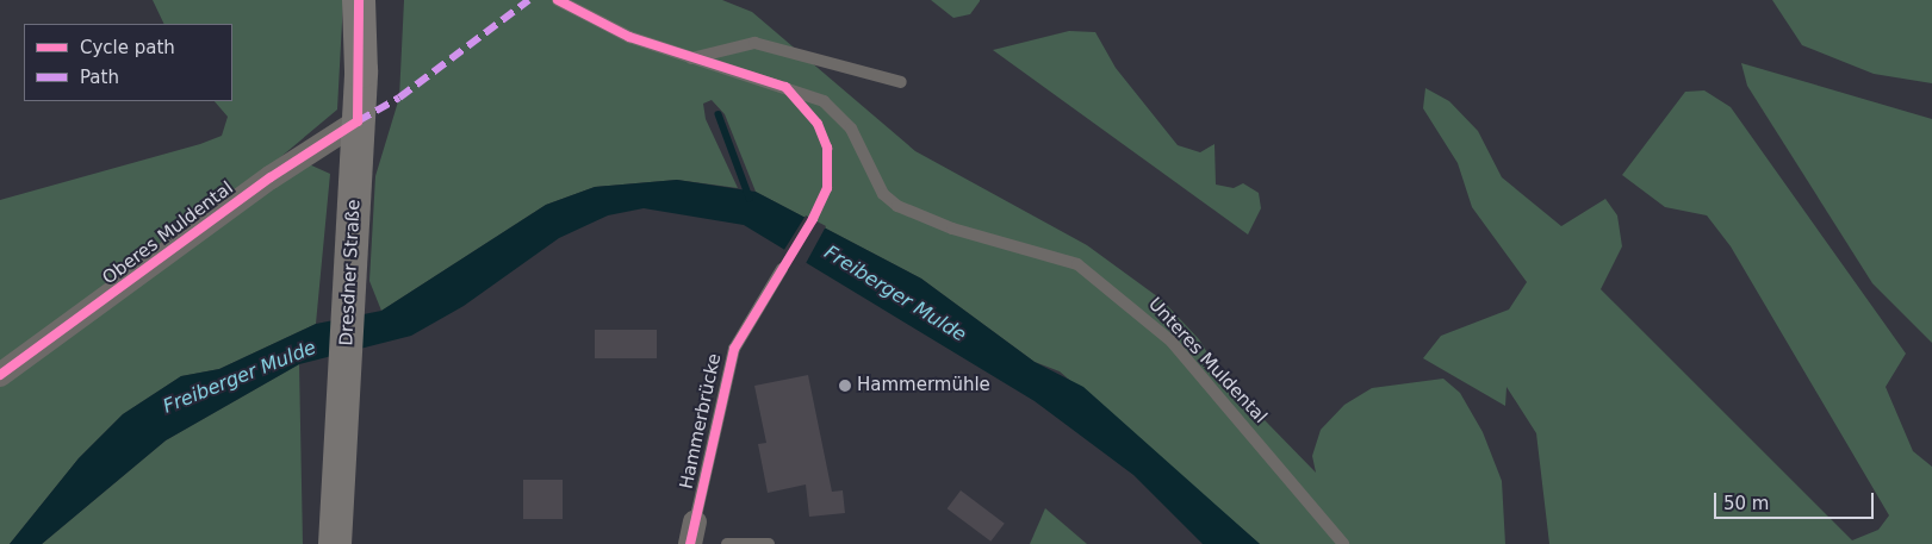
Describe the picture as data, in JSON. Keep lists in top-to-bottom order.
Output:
{
  "streets": {
    "main road": ["Dresdner Straße"],
    "street": ["Oberes Muldental"],
    "lane": ["Unteres Muldental", "Hammerbrücke"]
  },
  "crossings": [
    ["Oberes Muldental", "Dresdner Straße"]
  ],
  "water": ["Freiberger Mulde"],
  "places": ["Hammermühle"],
  "legend": ["Cycle path", "Path"],
  "scale_bar": "50 m"
}
